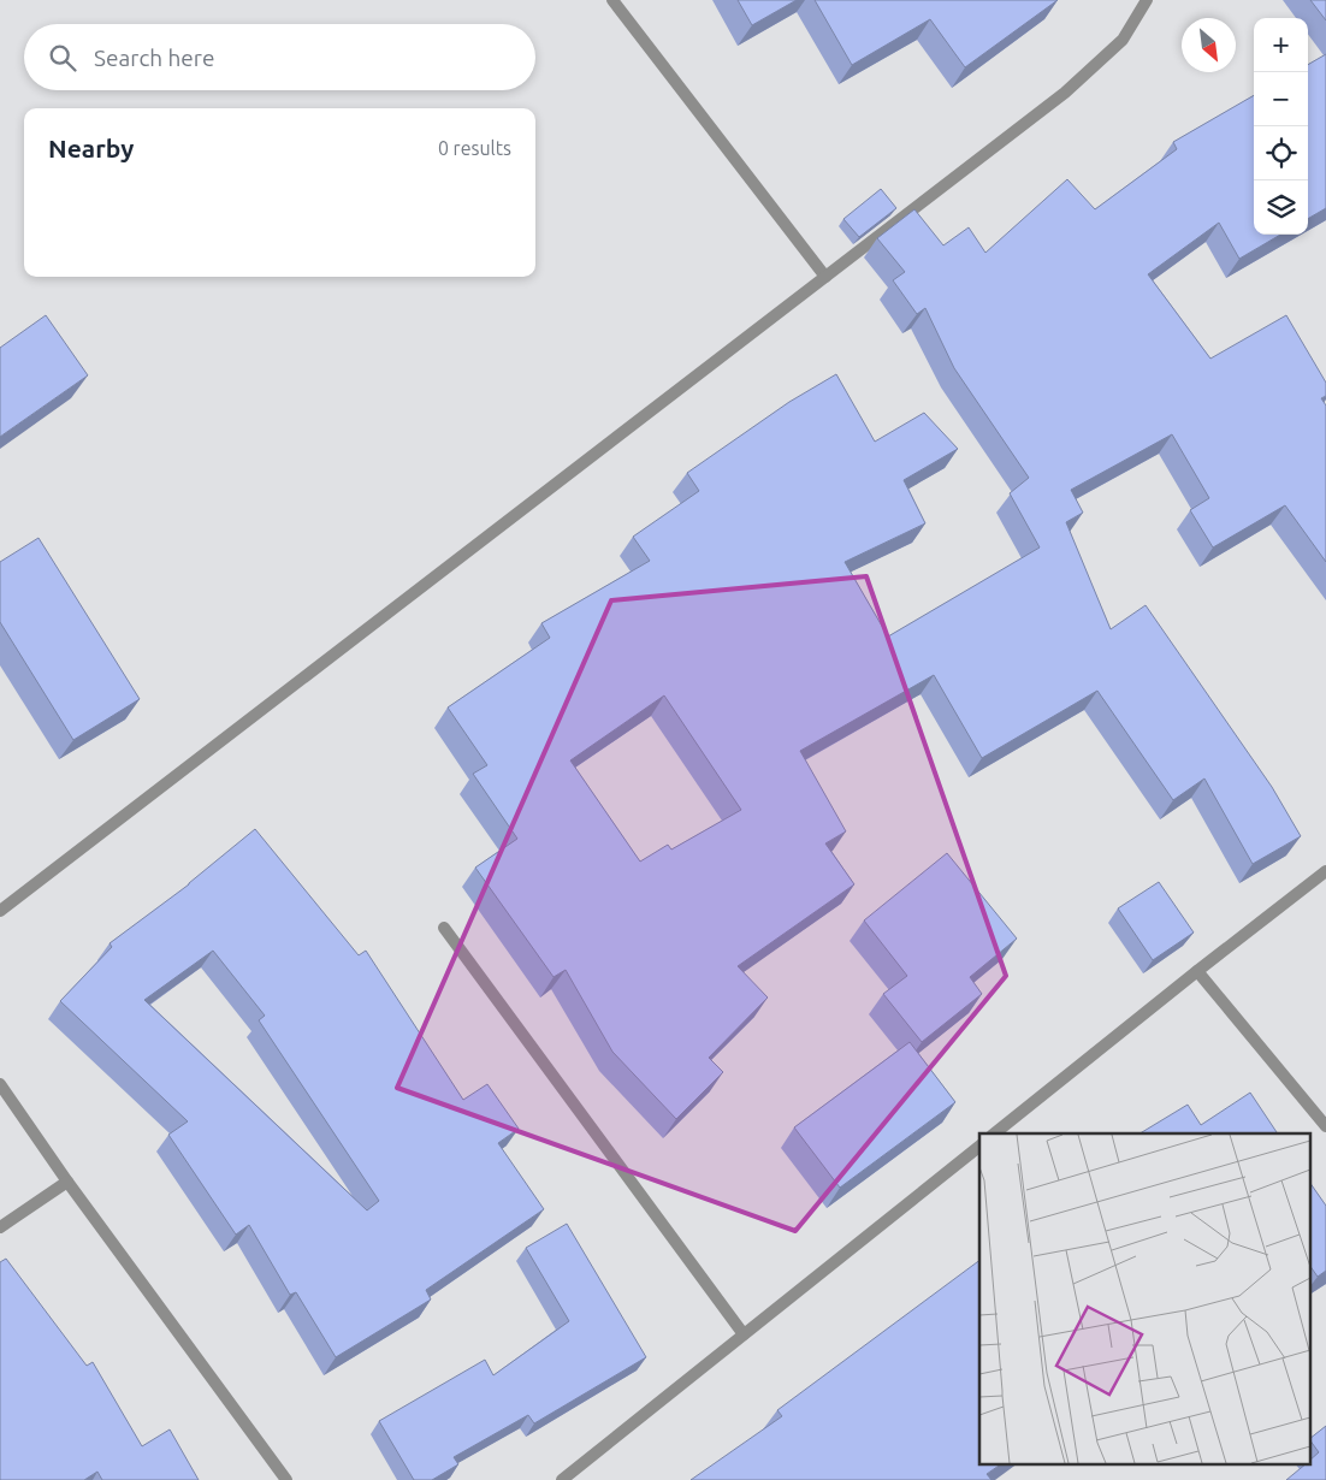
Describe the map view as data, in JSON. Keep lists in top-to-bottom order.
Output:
{
  "north": "bottom right",
  "page": {
    "map_buttons": ["+", "−"],
    "search": "Search here",
    "heading": ["Nearby", "0 results"]
  }
}
